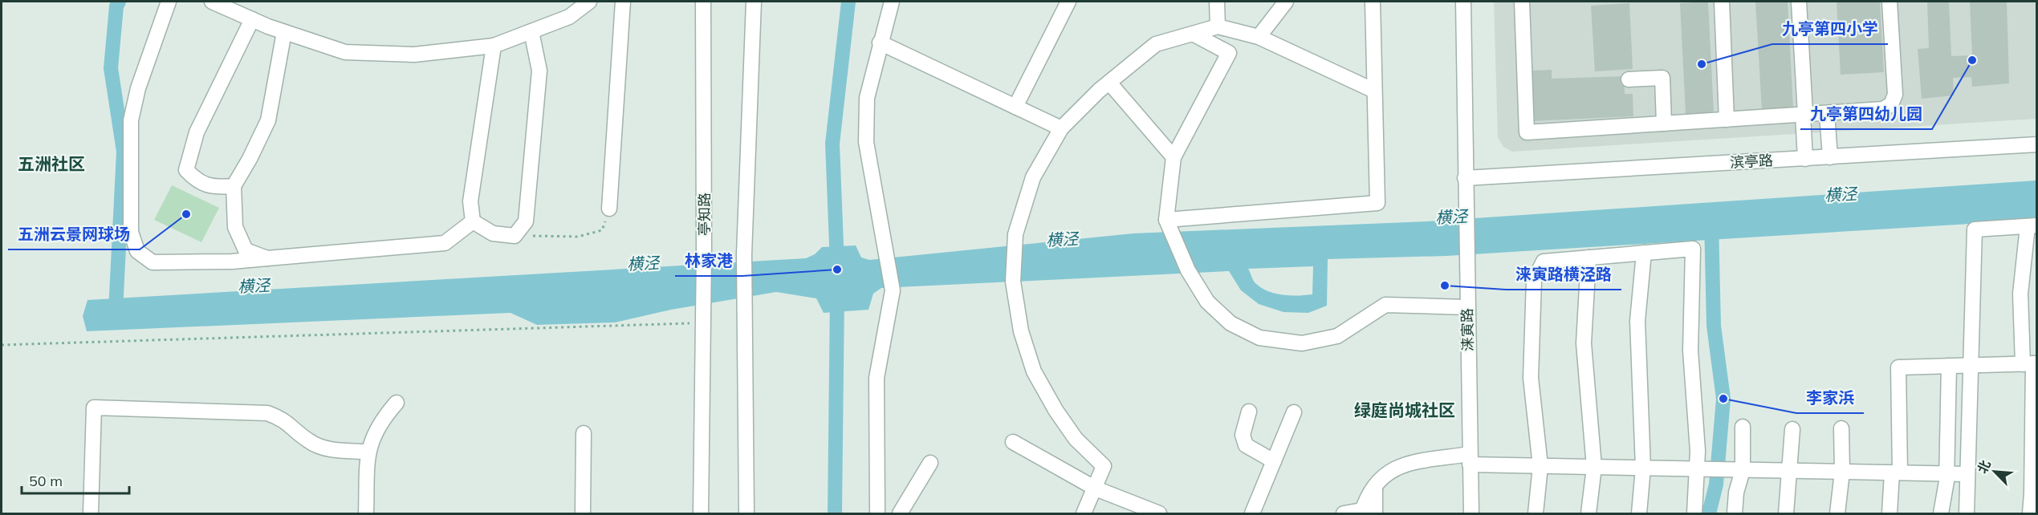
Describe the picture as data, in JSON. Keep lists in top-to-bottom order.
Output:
{
  "streets": {
    "street": ["滨亭路", "亭知路", "涞寅路"]
  },
  "crossings": [
    ["滨亭路", "涞寅路"]
  ],
  "districts": ["五洲社区", "绿庭尚城社区"],
  "water": ["横泾"],
  "places": [
    "九亭第四幼儿园",
    "九亭第四小学",
    "五洲云景网球场",
    "林家港",
    "涞寅路横泾路",
    "李家浜"
  ],
  "scale_bar": "50 m",
  "north": "top left"
}
